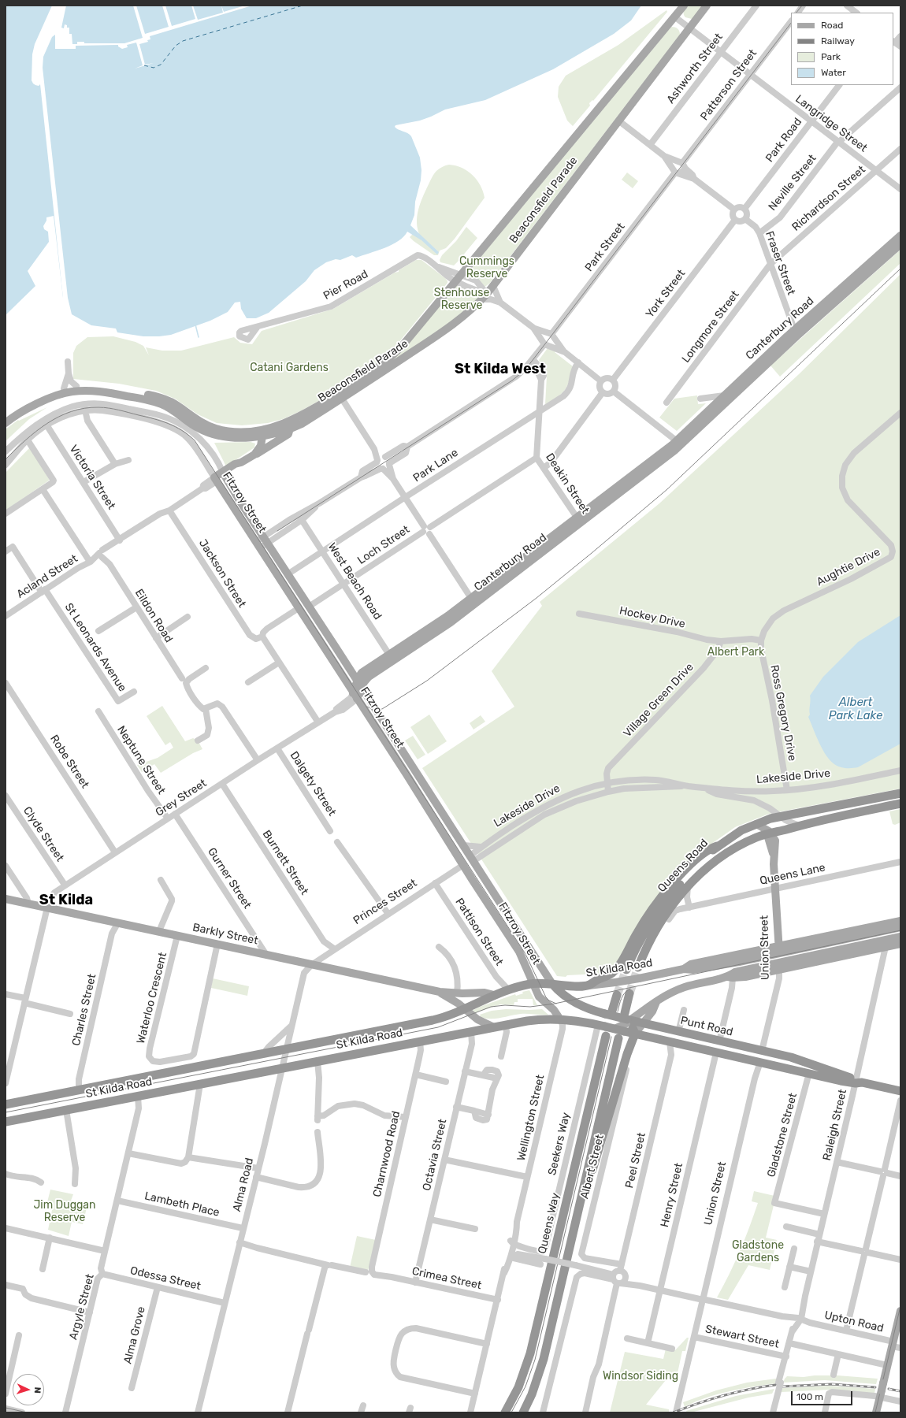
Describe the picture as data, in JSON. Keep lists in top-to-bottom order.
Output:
{
  "streets": {
    "highway": [
      "Queens Road",
      "Union Street",
      "St Kilda Road",
      "Punt Road",
      "Queens Way"
    ],
    "main road": [
      "Beaconsfield Parade",
      "Canterbury Road",
      "Fitzroy Street",
      "Lakeside Drive",
      "Barkly Street"
    ],
    "street": [
      "Ashworth Street",
      "Patterson Street",
      "Langridge Street",
      "Park Road",
      "Neville Street",
      "Richardson Street",
      "Park Street",
      "Fraser Street",
      "Pier Road",
      "York Street",
      "Longmore Street",
      "Park Lane",
      "Victoria Street",
      "Deakin Street",
      "Loch Street",
      "Aughtie Drive",
      "Jackson Street",
      "Acland Street",
      "West Beach Road",
      "Eildon Road",
      "Hockey Drive",
      "St Leonards Avenue",
      "Village Green Drive",
      "Ross Gregory Drive",
      "Neptune Street",
      "Robe Street",
      "Dalgety Street",
      "Grey Street",
      "Clyde Street",
      "Burnett Street",
      "Queens Lane",
      "Gurner Street",
      "Princes Street",
      "Pattison Street",
      "Waterloo Crescent",
      "Charles Street",
      "Wellington Street",
      "Raleigh Street",
      "Gladstone Street",
      "Seekers Way",
      "Charnwood Road",
      "Octavia Street",
      "Peel Street",
      "Albert Street",
      "Alma Road",
      "Henry Street",
      "Lambeth Place",
      "Odessa Street",
      "Crimea Street",
      "Argyle Street",
      "Upton Road",
      "Alma Grove",
      "Stewart Street"
    ]
  },
  "crossings": [
    ["Ashworth Street", "Langridge Street"],
    ["Patterson Street", "Langridge Street"],
    ["Langridge Street", "Park Road"],
    ["Langridge Street", "Neville Street"],
    ["Langridge Street", "Richardson Street"],
    ["Langridge Street", "Beaconsfield Parade"],
    ["Park Road", "Fraser Street"],
    ["Park Road", "York Street"],
    ["Neville Street", "Fraser Street"],
    ["Richardson Street", "Fraser Street"],
    ["Richardson Street", "Longmore Street"],
    ["Beaconsfield Parade", "Pier Road"],
    ["Beaconsfield Parade", "Fitzroy Street"],
    ["Beaconsfield Parade", "Acland Street"],
    ["Fraser Street", "York Street"],
    ["Fraser Street", "Longmore Street"],
    ["Fraser Street", "Canterbury Road"],
    ["Canterbury Road", "Deakin Street"],
    ["Canterbury Road", "Fitzroy Street"],
    ["Canterbury Road", "West Beach Road"],
    ["Canterbury Road", "Grey Street"],
    ["Park Lane", "Deakin Street"],
    ["Park Lane", "Fitzroy Street"],
    ["Park Lane", "West Beach Road"],
    ["Victoria Street", "Acland Street"],
    ["Deakin Street", "Loch Street"],
    ["Fitzroy Street", "Loch Street"],
    ["Fitzroy Street", "Acland Street"],
    ["Fitzroy Street", "Lakeside Drive"],
    ["Fitzroy Street", "Grey Street"],
    ["Fitzroy Street", "Princes Street"],
    ["Fitzroy Street", "St Kilda Road"],
    ["Fitzroy Street", "Punt Road"],
    ["Fitzroy Street", "Wellington Street"],
    ["Loch Street", "West Beach Road"],
    ["Aughtie Drive", "Ross Gregory Drive"],
    ["Jackson Street", "Acland Street"],
    ["Acland Street", "Eildon Road"],
    ["Acland Street", "St Leonards Avenue"],
    ["Hockey Drive", "Village Green Drive"],
    ["Village Green Drive", "Lakeside Drive"],
    ["Ross Gregory Drive", "Lakeside Drive"],
    ["Neptune Street", "Grey Street"],
    ["Robe Street", "Grey Street"],
    ["Lakeside Drive", "Princes Street"],
    ["Dalgety Street", "Grey Street"],
    ["Grey Street", "Clyde Street"],
    ["Grey Street", "Burnett Street"],
    ["Grey Street", "Gurner Street"],
    ["Grey Street", "Barkly Street"],
    ["Burnett Street", "Princes Street"],
    ["Queens Road", "Union Street"],
    ["Queens Lane", "Union Street"],
    ["Gurner Street", "Barkly Street"],
    ["Princes Street", "Pattison Street"],
    ["Princes Street", "Barkly Street"],
    ["Princes Street", "Alma Road"],
    ["Pattison Street", "St Kilda Road"],
    ["Barkly Street", "St Kilda Road"],
    ["Barkly Street", "Waterloo Crescent"],
    ["Barkly Street", "Charles Street"],
    ["Barkly Street", "Alma Road"],
    ["Union Street", "St Kilda Road"],
    ["Union Street", "Punt Road"],
    ["Union Street", "Upton Road"],
    ["Union Street", "Stewart Street"],
    ["St Kilda Road", "Charles Street"],
    ["St Kilda Road", "Punt Road"],
    ["St Kilda Road", "Wellington Street"],
    ["St Kilda Road", "Seekers Way"],
    ["St Kilda Road", "Charnwood Road"],
    ["St Kilda Road", "Octavia Street"],
    ["St Kilda Road", "Alma Road"],
    ["St Kilda Road", "Argyle Street"],
    ["Punt Road", "Raleigh Street"],
    ["Punt Road", "Gladstone Street"],
    ["Punt Road", "Peel Street"],
    ["Punt Road", "Henry Street"],
    ["Wellington Street", "Seekers Way"],
    ["Wellington Street", "Crimea Street"],
    ["Wellington Street", "Upton Road"],
    ["Raleigh Street", "Gladstone Street"],
    ["Raleigh Street", "Upton Road"],
    ["Seekers Way", "Upton Road"],
    ["Charnwood Road", "Crimea Street"],
    ["Octavia Street", "Crimea Street"],
    ["Peel Street", "Albert Street"],
    ["Peel Street", "Upton Road"],
    ["Albert Street", "Upton Road"],
    ["Alma Road", "Lambeth Place"],
    ["Alma Road", "Odessa Street"],
    ["Alma Road", "Crimea Street"],
    ["Henry Street", "Upton Road"],
    ["Lambeth Place", "Argyle Street"],
    ["Odessa Street", "Argyle Street"],
    ["Odessa Street", "Alma Grove"]
  ],
  "districts": ["St Kilda West", "St Kilda"],
  "water": ["Albert Park Lake"],
  "parks": [
    "Cummings Reserve",
    "Stenhouse Reserve",
    "Catani Gardens",
    "Albert Park",
    "Jim Duggan Reserve",
    "Gladstone Gardens",
    "Windsor Siding"
  ],
  "legend": [
    "Road",
    "Railway",
    "Park",
    "Water"
  ],
  "scale_bar": "100 m",
  "north": "right"
}
